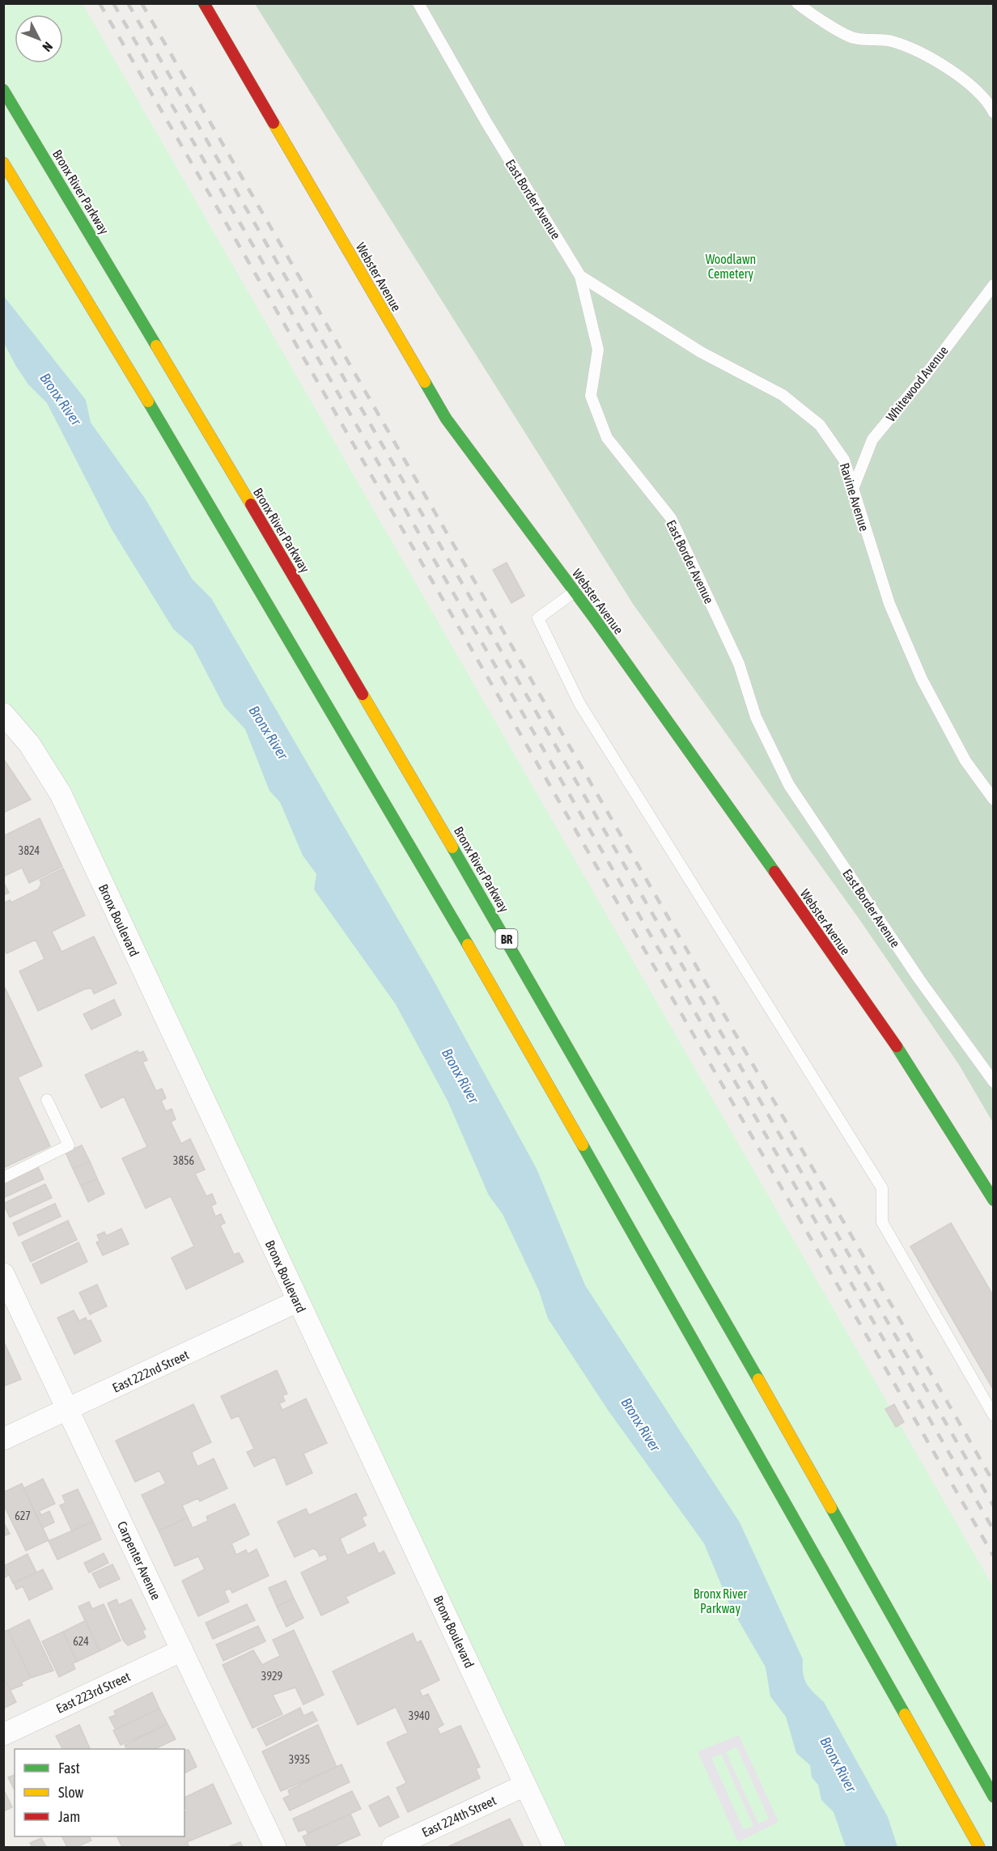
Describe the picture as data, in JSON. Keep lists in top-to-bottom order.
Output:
{
  "streets": {
    "main road": ["Bronx River Parkway", "Webster Avenue", "BR"],
    "street": [
      "Bronx Boulevard",
      "East 222nd Street",
      "Carpenter Avenue",
      "East 223rd Street",
      "East 224th Street"
    ],
    "lane": ["East Border Avenue", "Whitewood Avenue", "Ravine Avenue"]
  },
  "crossings": [
    ["East Border Avenue", "Ravine Avenue"],
    ["Whitewood Avenue", "Ravine Avenue"],
    ["Bronx Boulevard", "East 222nd Street"],
    ["Bronx Boulevard", "East 224th Street"],
    ["East 222nd Street", "Carpenter Avenue"],
    ["Carpenter Avenue", "East 223rd Street"]
  ],
  "water": ["Bronx River"],
  "parks": ["Woodlawn Cemetery", "Bronx River Parkway"],
  "house_numbers": [
    "3824",
    "3856",
    "627",
    "624",
    "3929",
    "3940",
    "3935"
  ],
  "legend": ["Fast", "Slow", "Jam"],
  "north": "bottom right"
}
